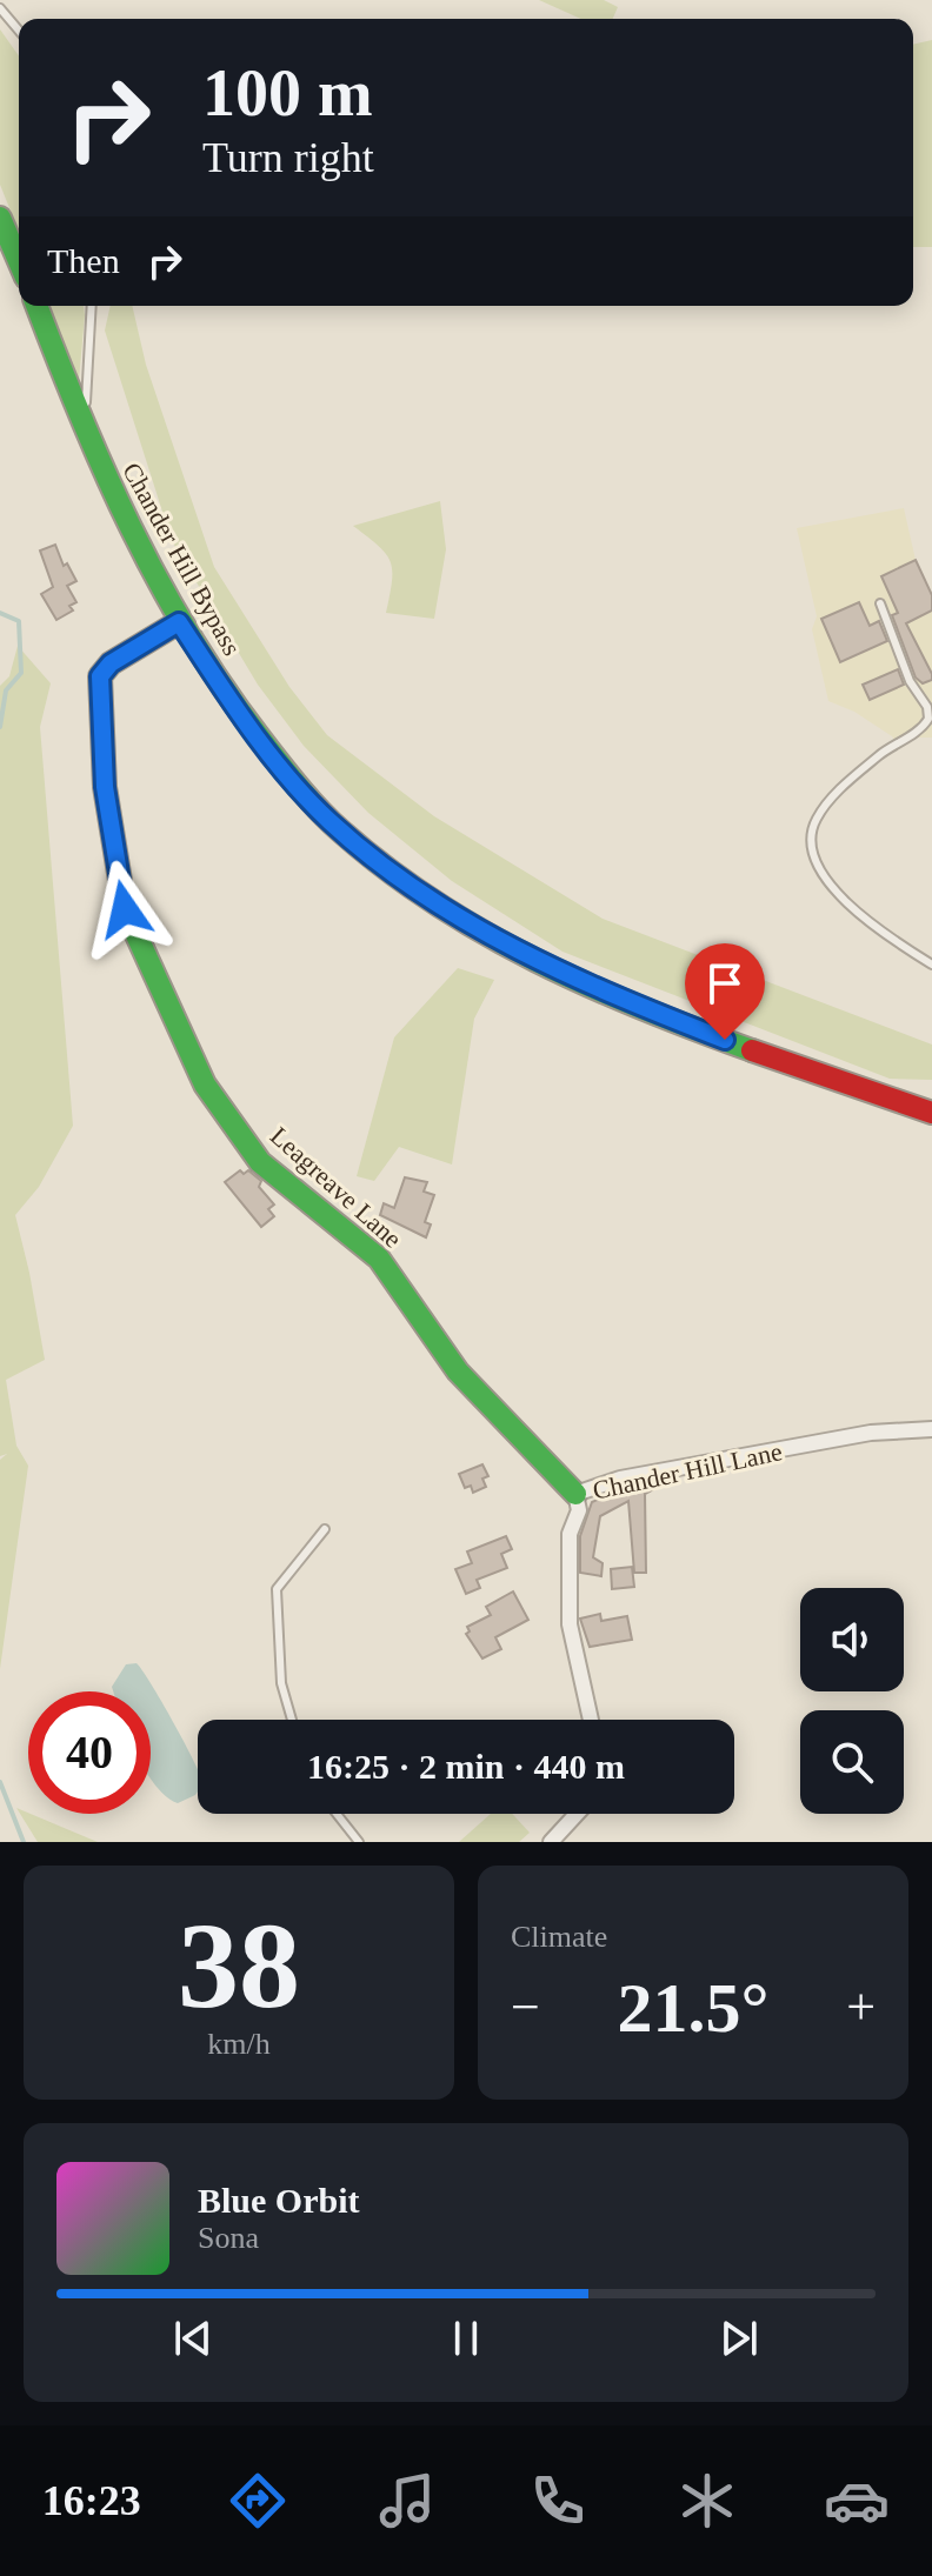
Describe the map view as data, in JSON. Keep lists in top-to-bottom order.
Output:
{
  "streets": {
    "main road": ["Chander Hill Bypass", "Leagreave Lane"],
    "street": ["Chander Hill Lane"]
  },
  "crossings": [
    ["Chander Hill Bypass", "Leagreave Lane"],
    ["Leagreave Lane", "Chander Hill Lane"]
  ],
  "page": {
    "turn": ["100 m", "Turn right"],
    "then": "Then",
    "limit": "40",
    "trip": "16:25 · 2 min · 440 m",
    "tile": [
      ["38", "km/h"],
      "Climate"
    ],
    "heat": ["−", "21.5°", "+"],
    "song": ["Blue Orbit", "Sona"],
    "tabs": "16:23"
  }
}
